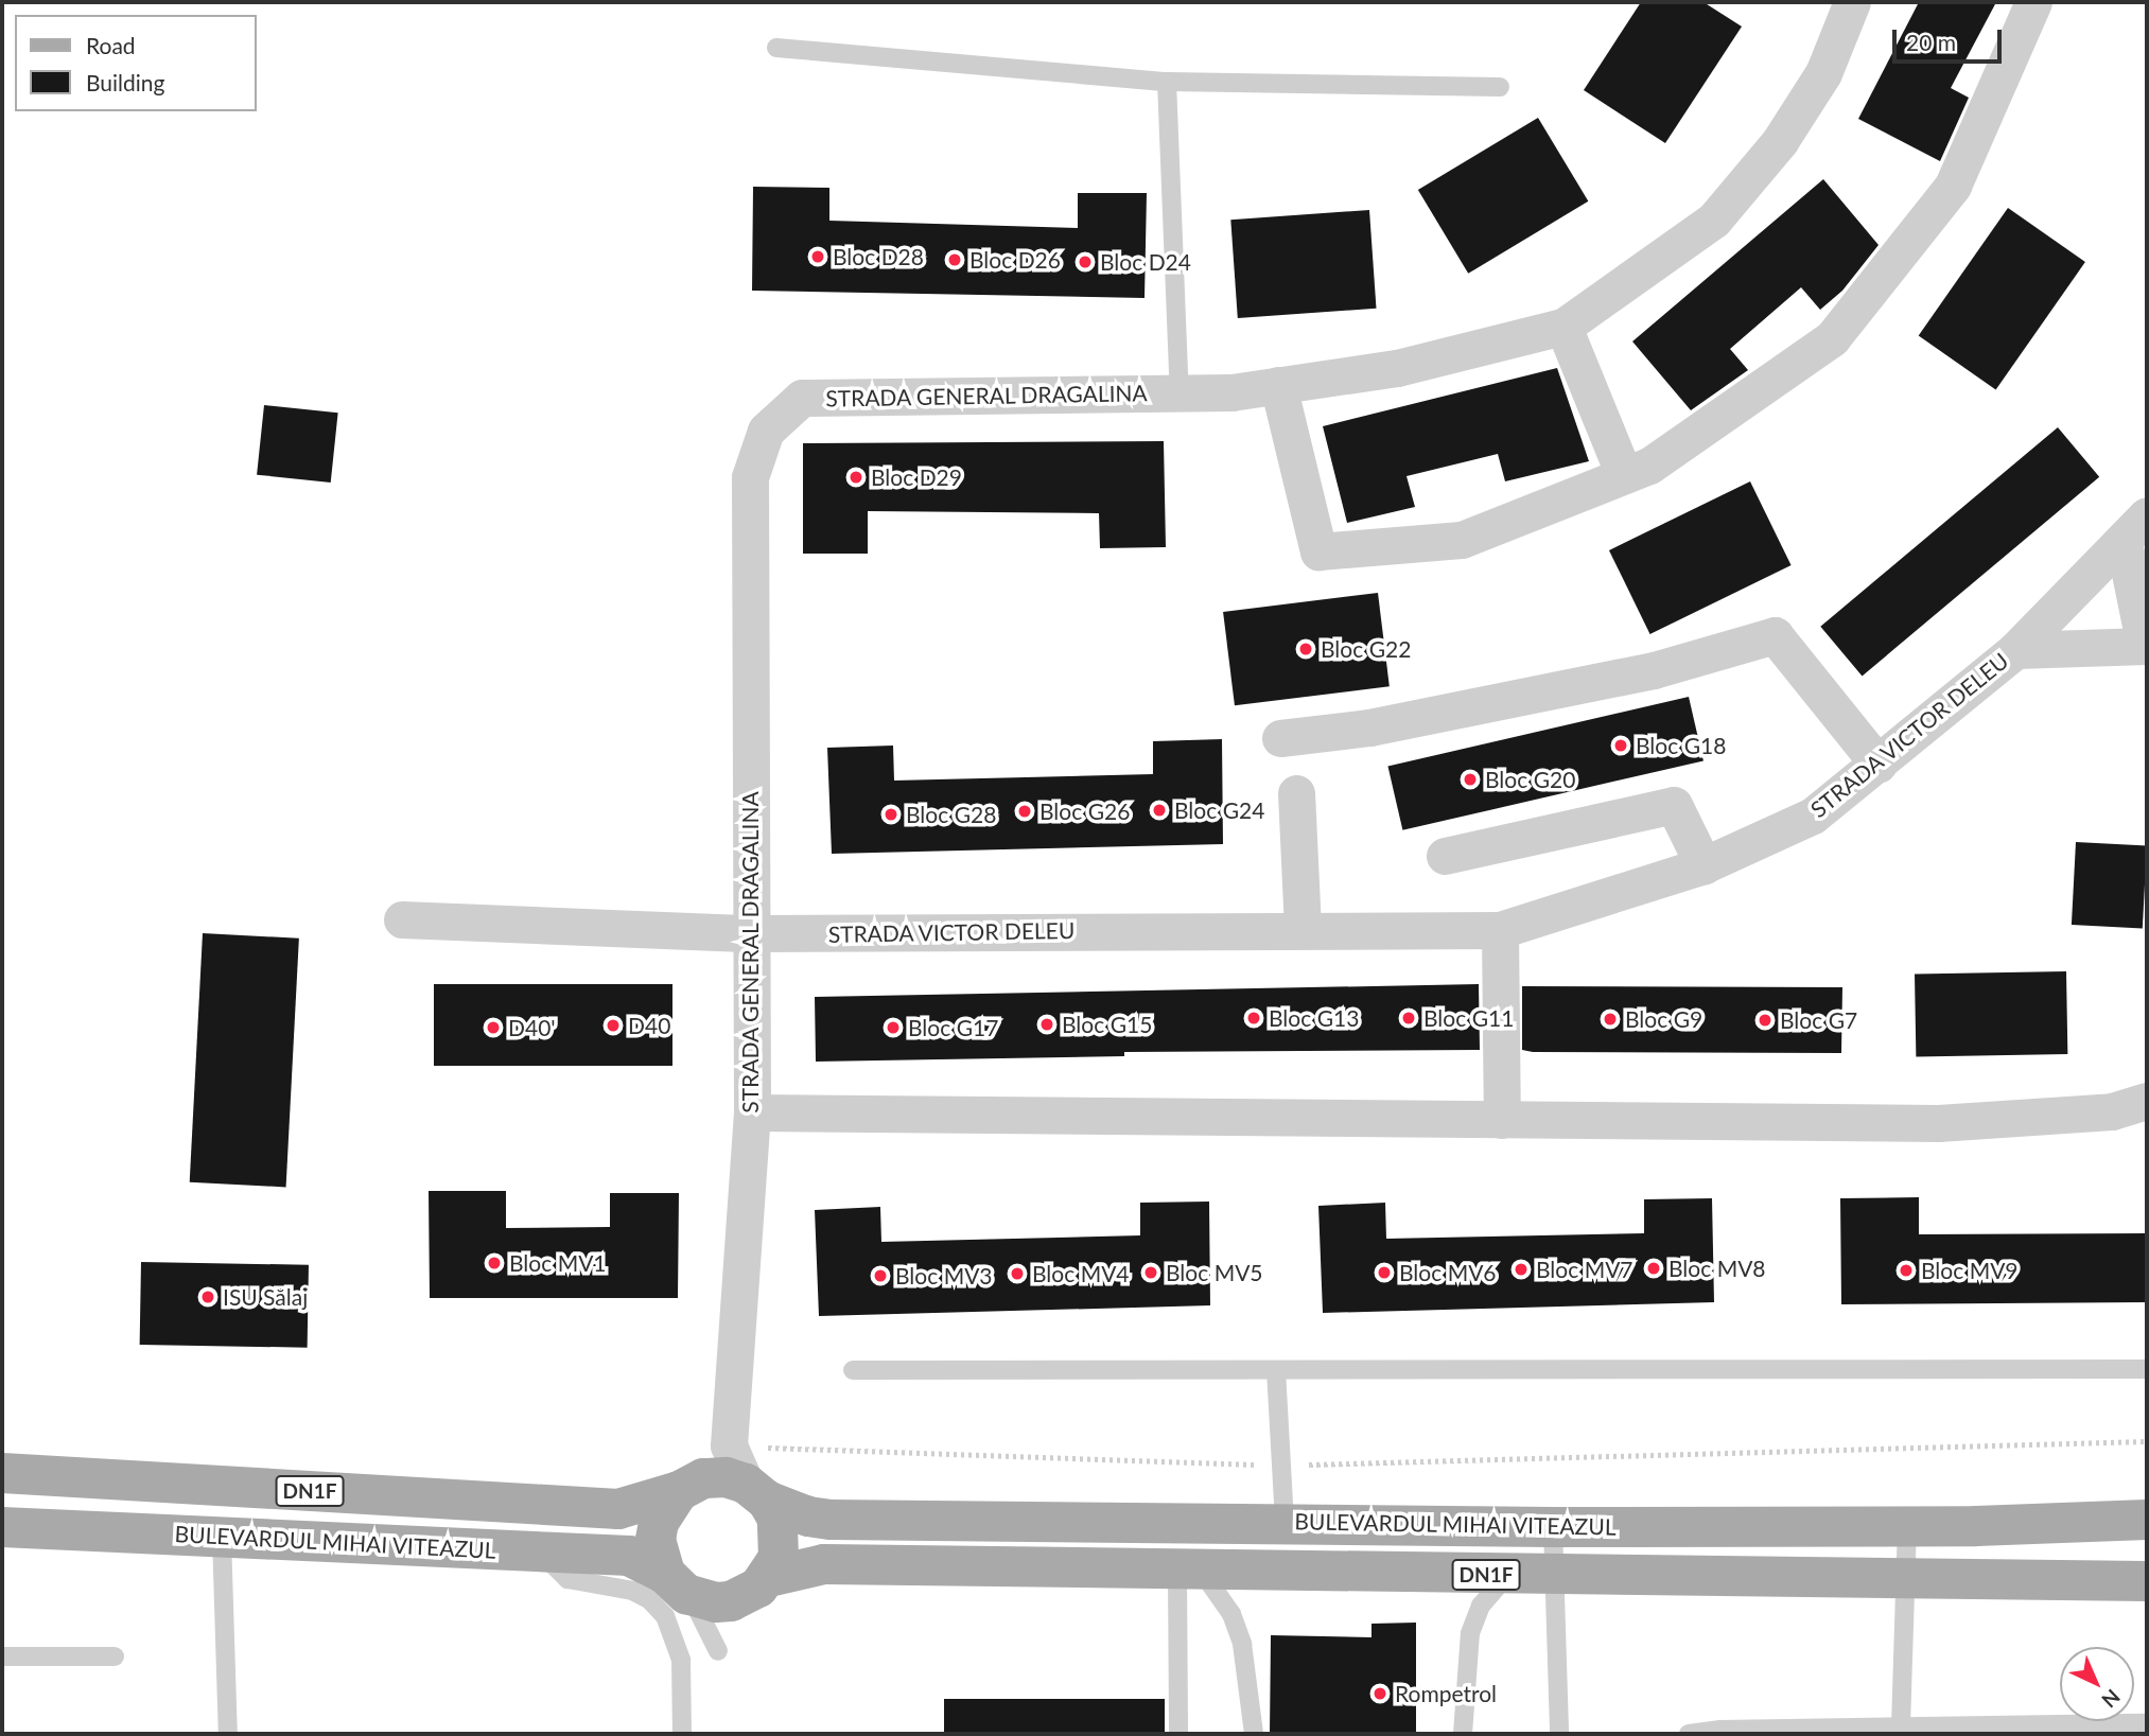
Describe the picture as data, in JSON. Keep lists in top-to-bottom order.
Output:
{
  "streets": {
    "main road": ["DN1F", "BULEVARDUL MIHAI VITEAZUL"],
    "street": ["STRADA GENERAL DRAGALINA", "STRADA VICTOR DELEU"]
  },
  "crossings": [
    ["STRADA GENERAL DRAGALINA", "STRADA VICTOR DELEU"],
    ["STRADA GENERAL DRAGALINA", "BULEVARDUL MIHAI VITEAZUL"]
  ],
  "places": [
    "Bloc D28",
    "Bloc D26",
    "Bloc D24",
    "Bloc D29",
    "Bloc G22",
    "Bloc G18",
    "Bloc G20",
    "Bloc G24",
    "Bloc G26",
    "Bloc G28",
    "Bloc G13",
    "Bloc G11",
    "Bloc G9",
    "Bloc G7",
    "Bloc G15",
    "D40",
    "D40'",
    "Bloc G17",
    "Bloc MV1",
    "Bloc MV8",
    "Bloc MV7",
    "Bloc MV9",
    "Bloc MV5",
    "Bloc MV6",
    "Bloc MV4",
    "Bloc MV3",
    "ISU Sălaj",
    "Rompetrol"
  ],
  "legend": ["Road", "Building"],
  "scale_bar": "20 m",
  "north": "bottom right"
}
